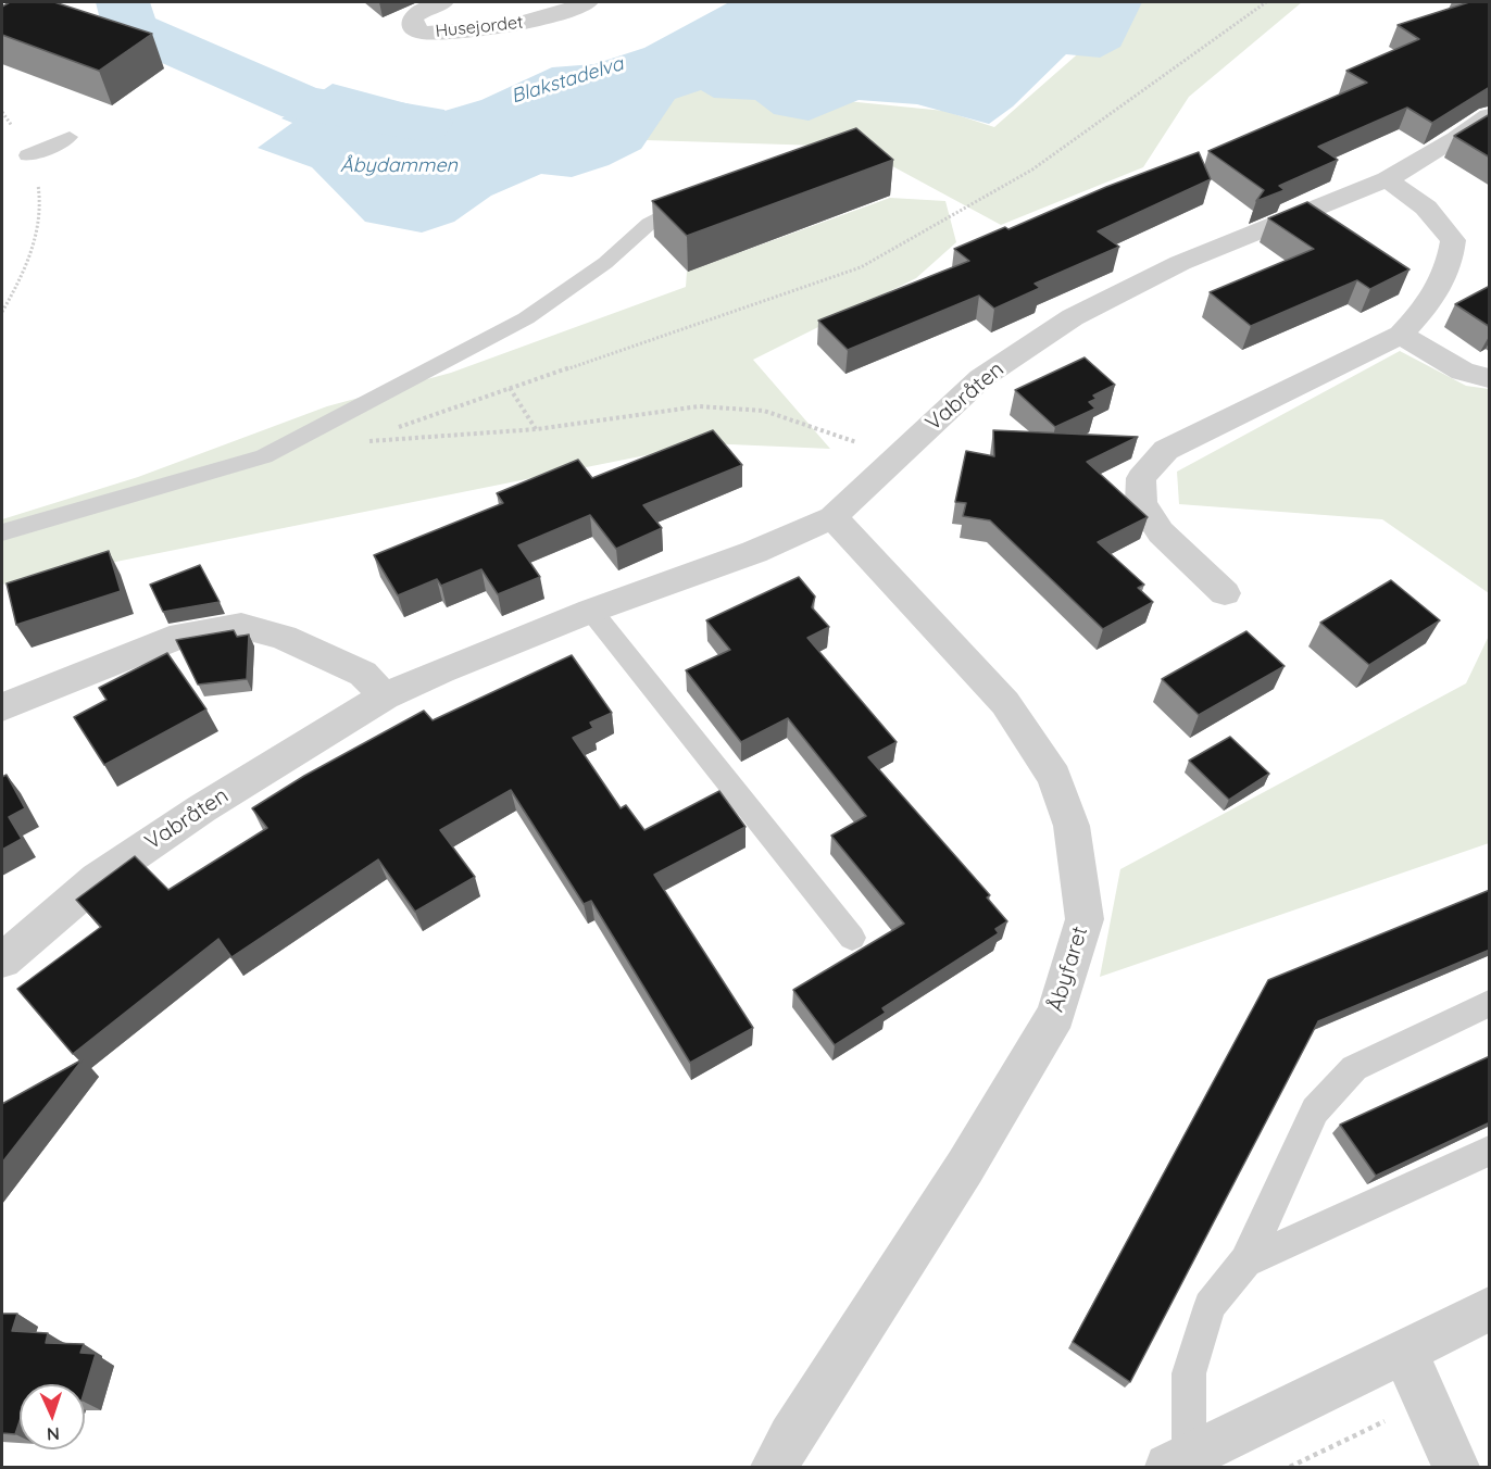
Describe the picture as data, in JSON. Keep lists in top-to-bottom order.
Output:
{
  "streets": {
    "street": ["Husejordet", "Vabråten", "Åbyfaret"]
  },
  "crossings": [
    ["Vabråten", "Åbyfaret"]
  ],
  "water": ["Blakstadelva", "Åbydammen"],
  "north": "bottom"
}
